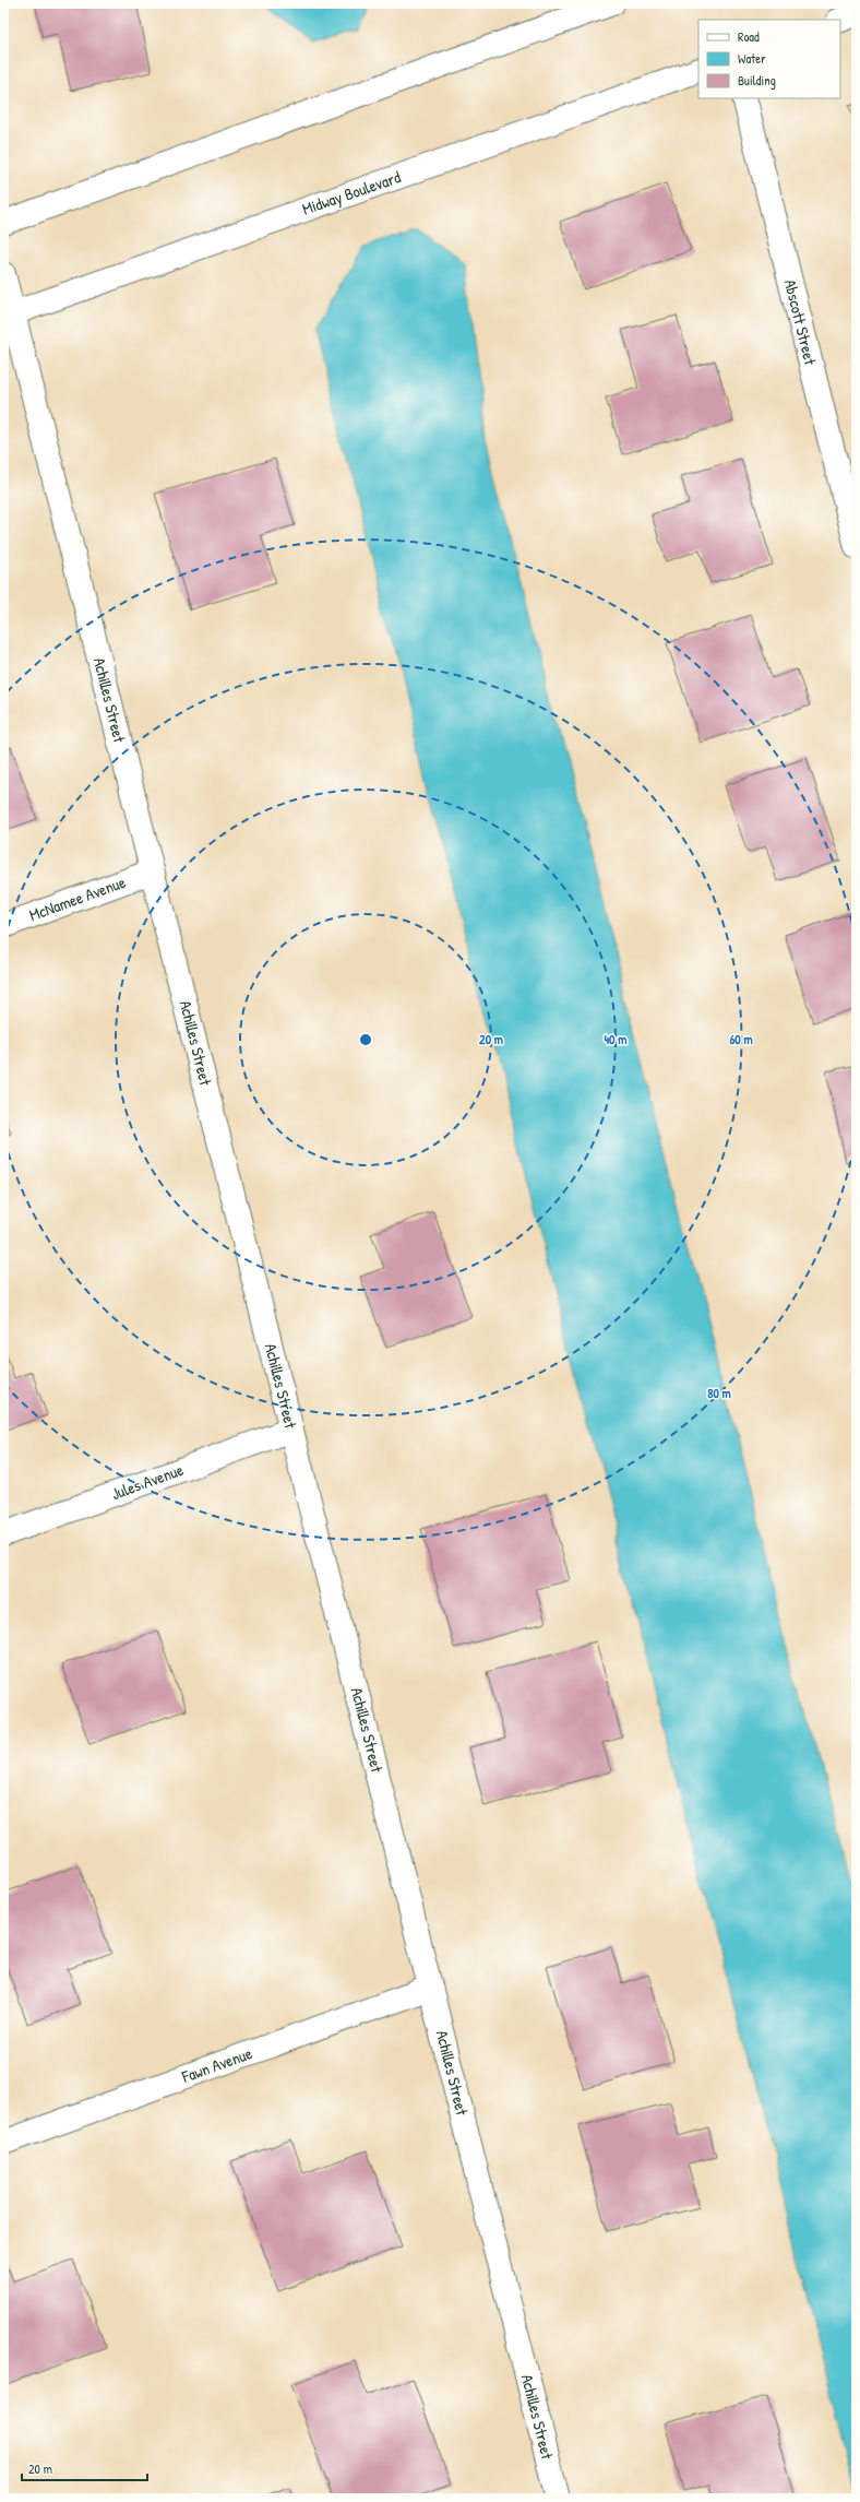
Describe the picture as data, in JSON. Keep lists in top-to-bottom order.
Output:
{
  "streets": {
    "street": [
      "Midway Boulevard",
      "Abscott Street",
      "Achilles Street",
      "McNamee Avenue",
      "Jules Avenue",
      "Fawn Avenue"
    ]
  },
  "crossings": [
    ["Midway Boulevard", "Achilles Street"],
    ["Achilles Street", "McNamee Avenue"],
    ["Achilles Street", "Jules Avenue"],
    ["Achilles Street", "Fawn Avenue"]
  ],
  "legend": ["Road", "Water", "Building"],
  "scale_bar": "20 m",
  "rings": [
    "20 m",
    "40 m",
    "60 m",
    "80 m"
  ]
}
